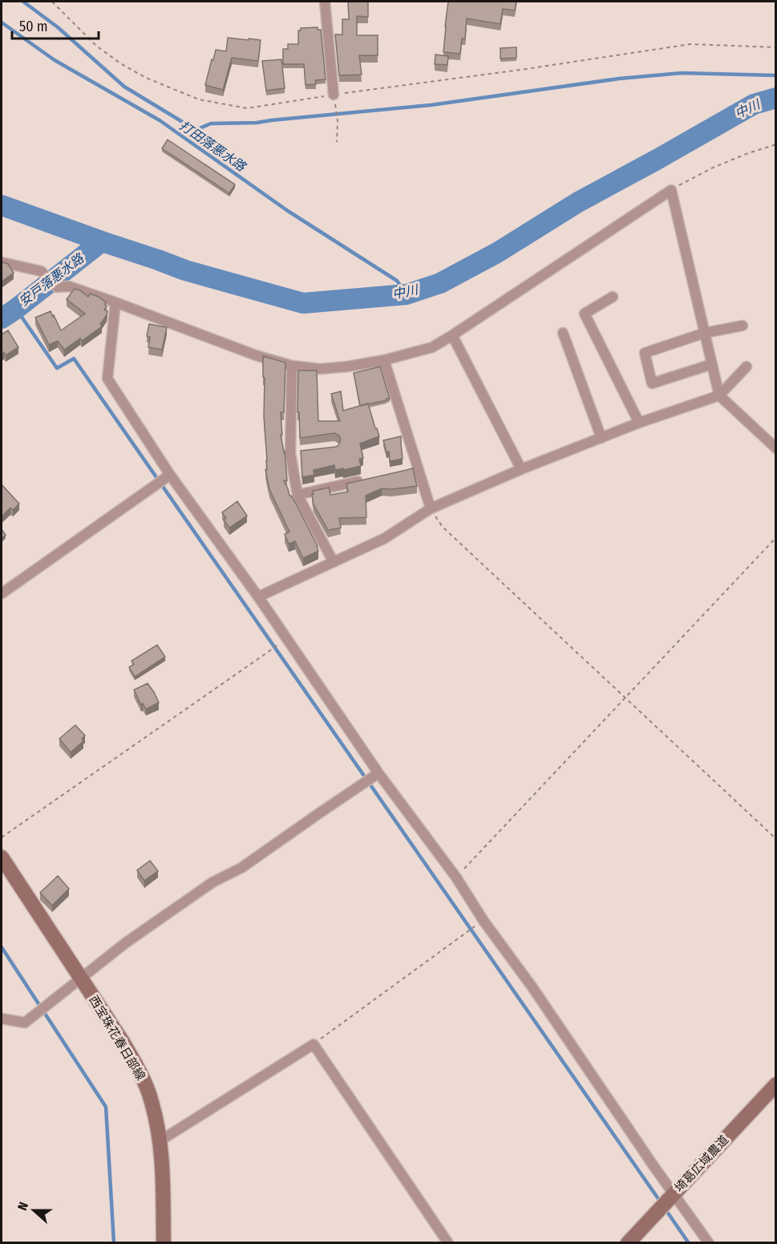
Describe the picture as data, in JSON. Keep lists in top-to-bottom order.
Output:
{
  "streets": {
    "main road": ["西宝珠花春日部線", "埼葛広域農道"]
  },
  "water": ["中川", "打田落悪水路", "安戸落悪水路"],
  "scale_bar": "50 m",
  "north": "left"
}
